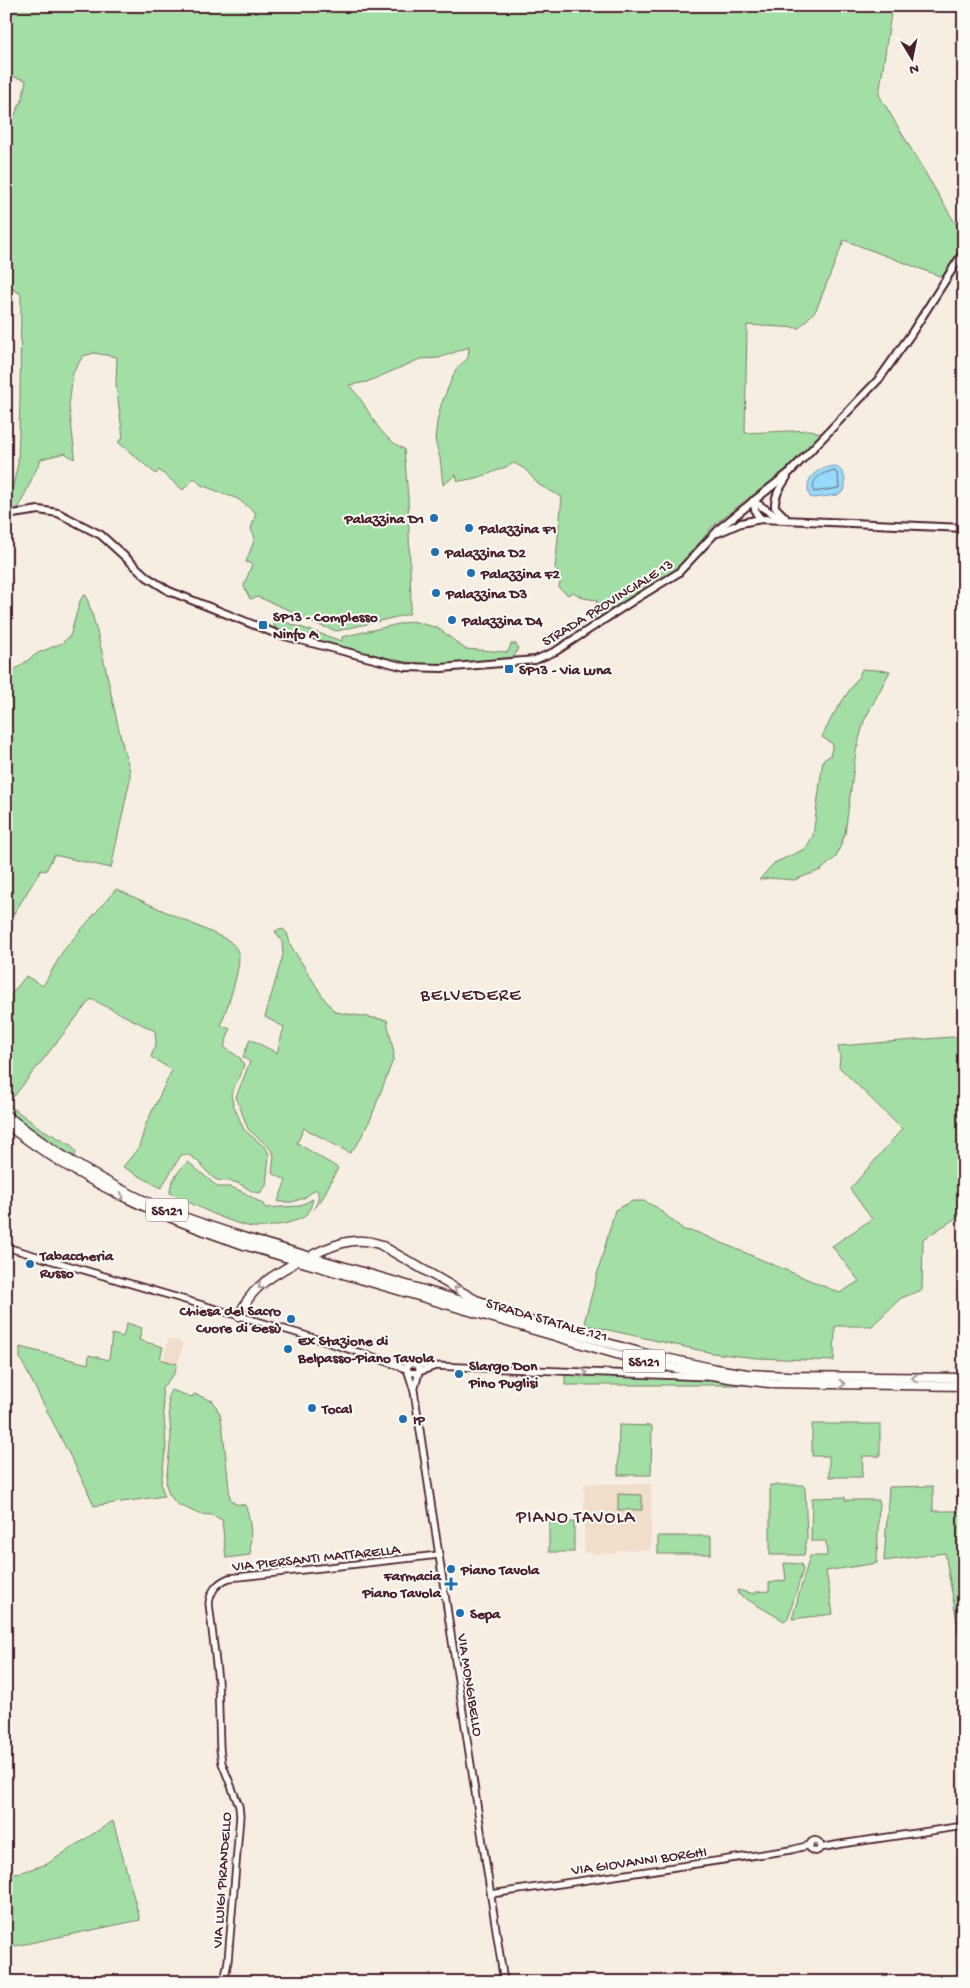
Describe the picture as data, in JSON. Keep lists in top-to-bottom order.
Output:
{
  "streets": {
    "main road": ["STRADA PROVINCIALE 13", "SS121", "STRADA STATALE 121"],
    "street": [
      "VIA PIERSANTI MATTARELLA",
      "VIA MONGIBELLO",
      "VIA GIOVANNI BORGHI",
      "VIA LUIGI PIRANDELLO"
    ]
  },
  "crossings": [
    ["VIA PIERSANTI MATTARELLA", "VIA MONGIBELLO"],
    ["VIA PIERSANTI MATTARELLA", "VIA LUIGI PIRANDELLO"],
    ["VIA MONGIBELLO", "VIA GIOVANNI BORGHI"]
  ],
  "districts": ["BELVEDERE", "PIANO TAVOLA"],
  "places": {
    "other": [
      "Palazzina D1",
      "Palazzina F1",
      "Palazzina D2",
      "Palazzina F2",
      "Palazzina D3",
      "Palazzina D4",
      "Tabaccheria Russo",
      "Chiesa del Sacro Cuore di Gesù",
      "Ex Stazione di Belpasso-Piano Tavola",
      "Slargo Don Pino Puglisi",
      "Tocal",
      "IP",
      "Piano Tavola",
      "Sepa"
    ],
    "transit": ["SP13 - Complesso Ninfo A", "SP13 - Via Luna"],
    "health": ["Farmacia Piano Tavola"]
  },
  "north": "bottom"
}
